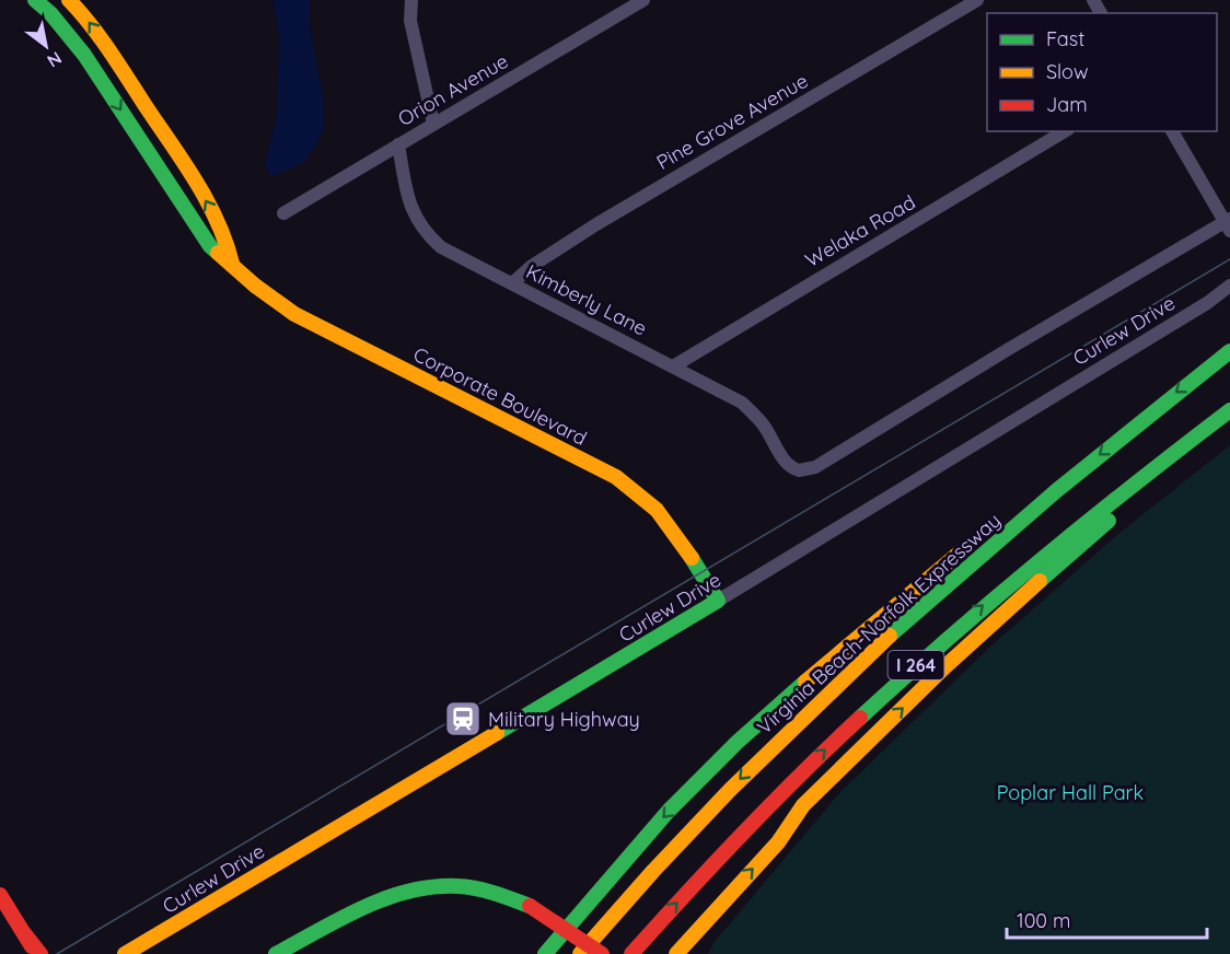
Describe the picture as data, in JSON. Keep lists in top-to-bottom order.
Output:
{
  "streets": {
    "main road": [
      "Curlew Drive",
      "Corporate Boulevard",
      "Virginia Beach-Norfolk Expressway",
      "I 264"
    ],
    "street": [
      "Orion Avenue",
      "Pine Grove Avenue",
      "Welaka Road",
      "Kimberly Lane"
    ]
  },
  "crossings": [
    ["Orion Avenue", "Kimberly Lane"],
    ["Pine Grove Avenue", "Kimberly Lane"],
    ["Welaka Road", "Kimberly Lane"],
    ["Kimberly Lane", "Curlew Drive"],
    ["Curlew Drive", "Corporate Boulevard"]
  ],
  "parks": ["Poplar Hall Park"],
  "places": {
    "station": ["Military Highway"]
  },
  "legend": ["Fast", "Slow", "Jam"],
  "scale_bar": "100 m",
  "north": "bottom right"
}
